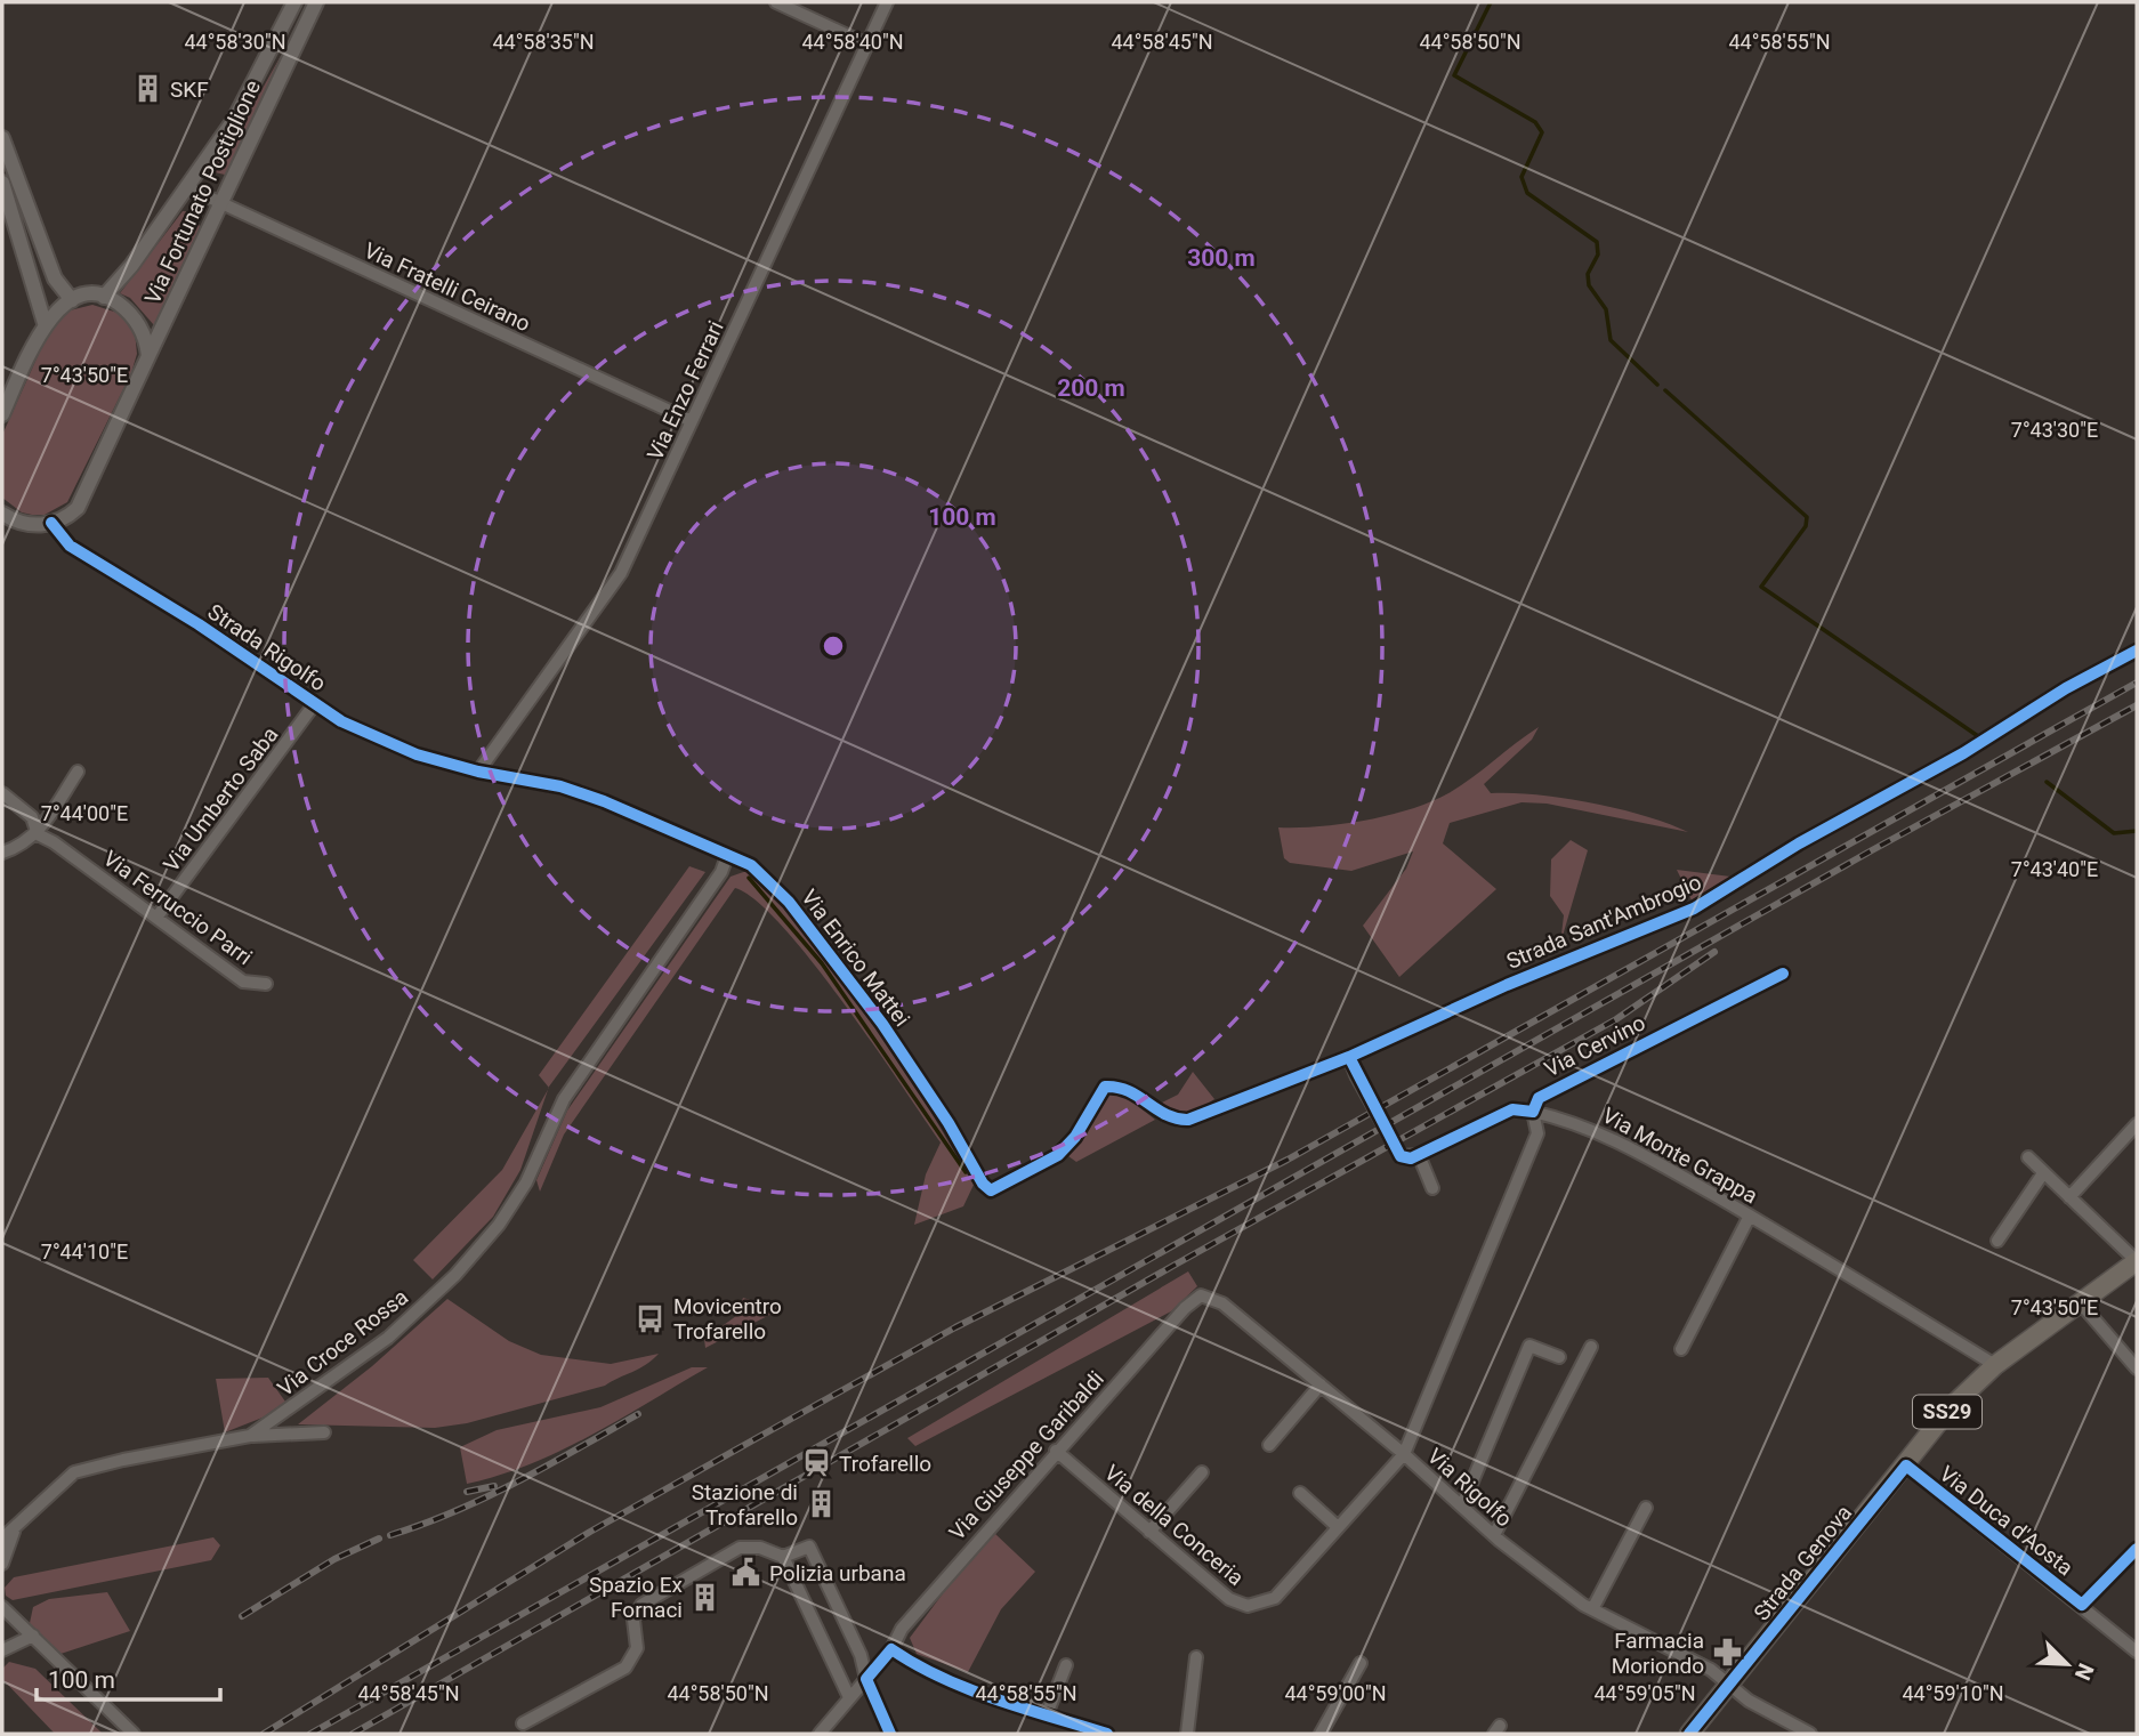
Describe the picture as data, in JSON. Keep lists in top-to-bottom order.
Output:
{
  "streets": {
    "main road": ["SS29", "Strada Genova"],
    "street": [
      "Via Fortunato Postiglione",
      "Via Fratelli Ceirano",
      "Via Enzo Ferrari",
      "Strada Rigolfo",
      "Via Umberto Saba",
      "Via Ferruccio Parri",
      "Via Enrico Mattei",
      "Via Cervino",
      "Via Monte Grappa",
      "Via Croce Rossa",
      "Via Giuseppe Garibaldi",
      "Via Rigolfo",
      "Via Duca d'Aosta",
      "Via della Conceria"
    ],
    "cycle path": ["Strada Sant'Ambrogio"]
  },
  "crossings": [
    ["Via Fortunato Postiglione", "Via Fratelli Ceirano"],
    ["Via Fortunato Postiglione", "Strada Rigolfo"],
    ["Via Fratelli Ceirano", "Via Enzo Ferrari"],
    ["Via Enzo Ferrari", "Strada Rigolfo"],
    ["Via Enzo Ferrari", "Via Enrico Mattei"],
    ["Strada Rigolfo", "Via Umberto Saba"],
    ["Strada Rigolfo", "Via Enrico Mattei"],
    ["Via Umberto Saba", "Via Ferruccio Parri"],
    ["Via Enrico Mattei", "Via Croce Rossa"],
    ["Via Cervino", "Via Monte Grappa"],
    ["Via Monte Grappa", "Strada Genova"],
    ["SS29", "Via Rigolfo"],
    ["SS29", "Strada Genova"],
    ["Via Giuseppe Garibaldi", "Via Rigolfo"],
    ["Via Giuseppe Garibaldi", "Via della Conceria"],
    ["Via Rigolfo", "Via della Conceria"],
    ["Via Rigolfo", "Strada Genova"],
    ["Via Duca d'Aosta", "Strada Genova"]
  ],
  "places": {
    "building": ["SKF", "Stazione di Trofarello", "Spazio Ex Fornaci"],
    "bus stop": ["Movicentro Trofarello"],
    "station": ["Trofarello"],
    "public building": ["Polizia urbana"],
    "pharmacy": ["Farmacia Moriondo"]
  },
  "scale_bar": "100 m",
  "north": "bottom right",
  "coordinates": [
    "44°58'30\"N",
    "44°58'35\"N",
    "44°58'40\"N",
    "44°58'45\"N",
    "44°58'50\"N",
    "44°58'55\"N",
    "7°43'50\"E",
    "7°43'30\"E",
    "7°44'00\"E",
    "7°43'40\"E",
    "7°44'10\"E",
    "44°59'00\"N",
    "44°59'05\"N",
    "44°59'10\"N"
  ],
  "rings": ["300 m", "200 m", "100 m"]
}
